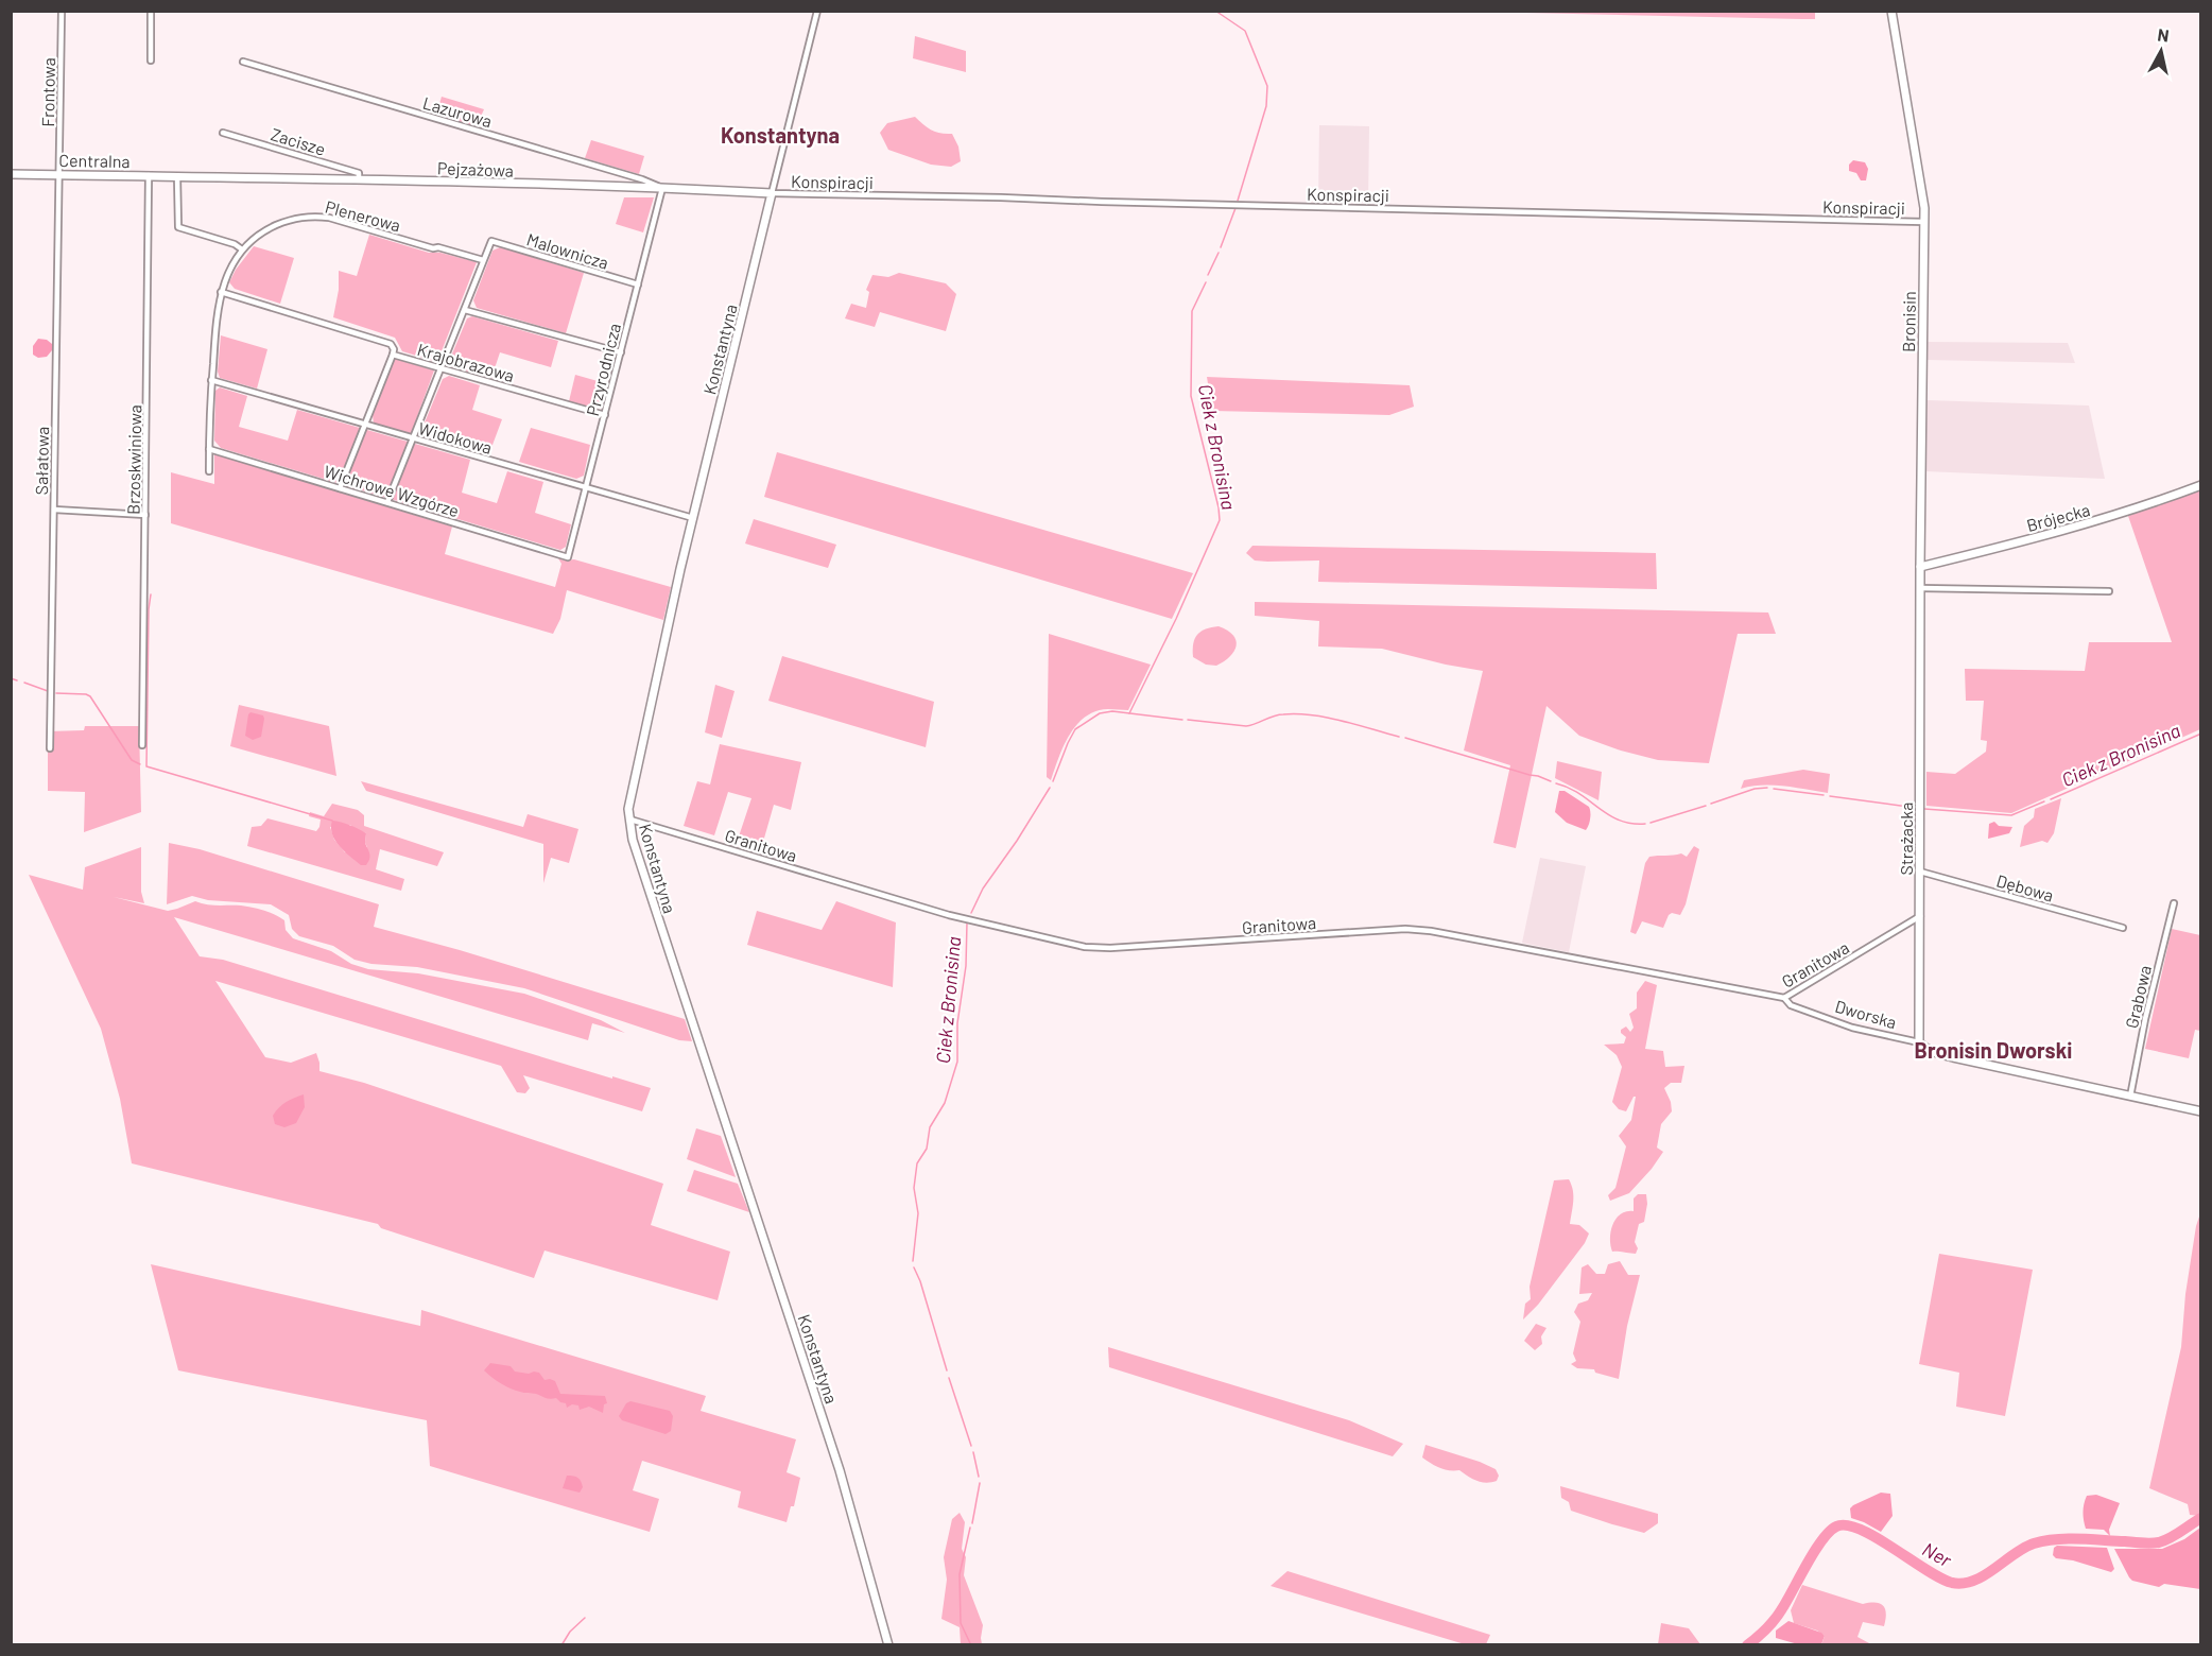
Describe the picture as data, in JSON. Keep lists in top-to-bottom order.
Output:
{
  "streets": {
    "street": [
      "Frontowa",
      "Lazurowa",
      "Zacisze",
      "Centralna",
      "Pejzażowa",
      "Konspiracji",
      "Plenerowa",
      "Malownicza",
      "Bronisin",
      "Konstantyna",
      "Krajobrazowa",
      "Przyrodnicza",
      "Widokowa",
      "Brzoskwiniowa",
      "Sałatowa",
      "Wichrowe Wzgórze",
      "Brójecka",
      "Strażacka",
      "Granitowa",
      "Dębowa",
      "Grabowa",
      "Dworska"
    ]
  },
  "crossings": [
    ["Frontowa", "Centralna"],
    ["Frontowa", "Sałatowa"],
    ["Lazurowa", "Pejzażowa"],
    ["Lazurowa", "Przyrodnicza"],
    ["Zacisze", "Pejzażowa"],
    ["Centralna", "Pejzażowa"],
    ["Centralna", "Brzoskwiniowa"],
    ["Centralna", "Sałatowa"],
    ["Pejzażowa", "Konspiracji"],
    ["Pejzażowa", "Konstantyna"],
    ["Pejzażowa", "Przyrodnicza"],
    ["Konspiracji", "Bronisin"],
    ["Konspiracji", "Konstantyna"],
    ["Plenerowa", "Malownicza"],
    ["Plenerowa", "Krajobrazowa"],
    ["Plenerowa", "Widokowa"],
    ["Plenerowa", "Wichrowe Wzgórze"],
    ["Malownicza", "Przyrodnicza"],
    ["Bronisin", "Brójecka"],
    ["Bronisin", "Strażacka"],
    ["Konstantyna", "Widokowa"],
    ["Konstantyna", "Granitowa"],
    ["Krajobrazowa", "Przyrodnicza"],
    ["Przyrodnicza", "Widokowa"],
    ["Przyrodnicza", "Wichrowe Wzgórze"],
    ["Strażacka", "Granitowa"],
    ["Strażacka", "Dębowa"],
    ["Strażacka", "Dworska"],
    ["Granitowa", "Dworska"],
    ["Grabowa", "Dworska"]
  ],
  "districts": ["Konstantyna", "Bronisin Dworski"],
  "water": ["Ciek z Bronisina", "Ner"],
  "north": "top"
}
